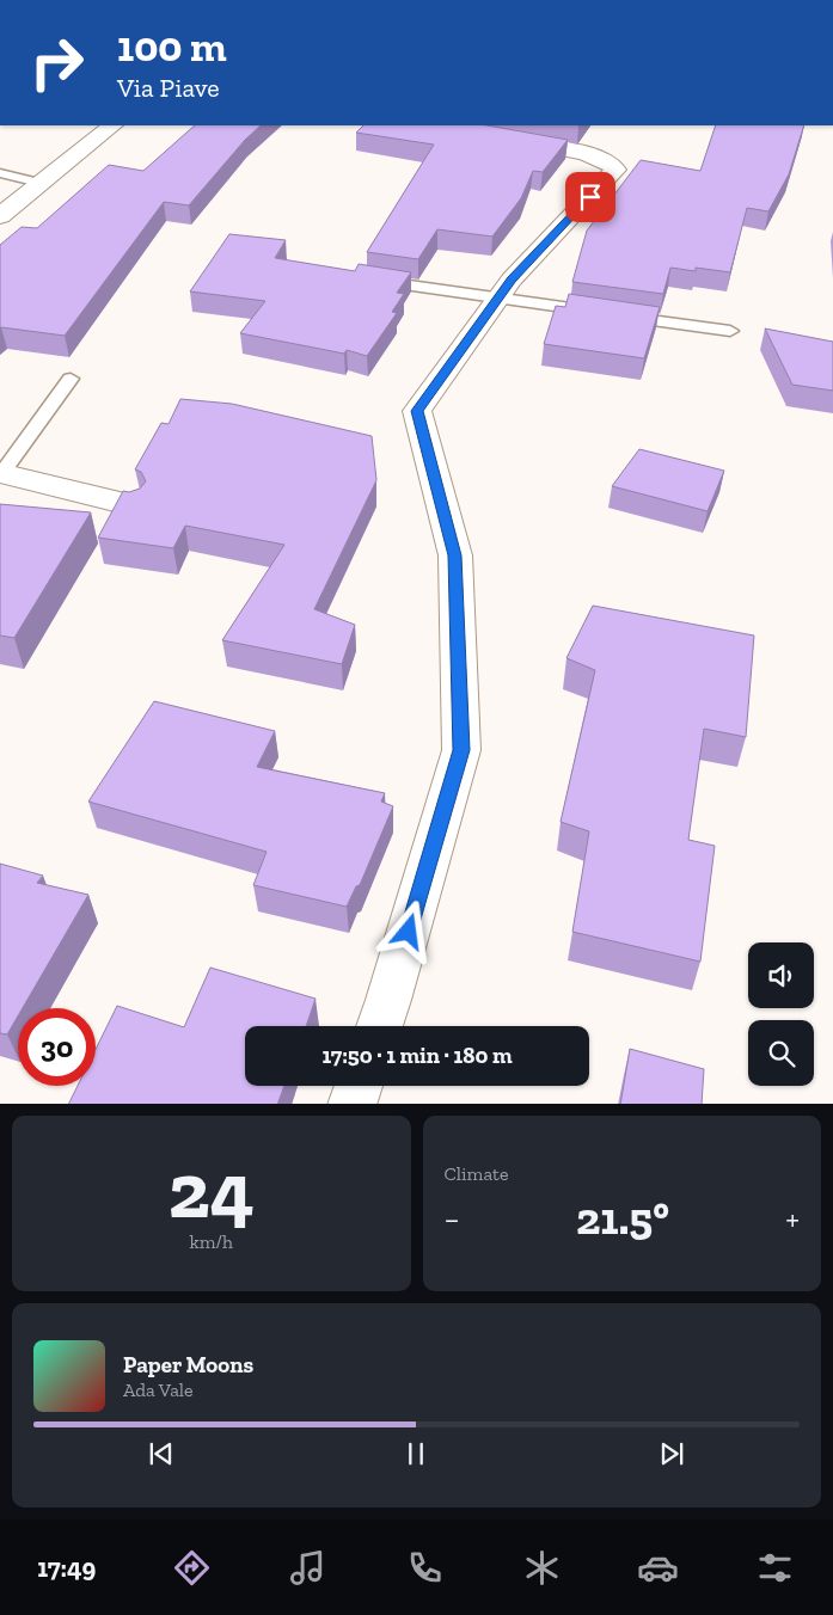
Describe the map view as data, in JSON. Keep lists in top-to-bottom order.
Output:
{
  "page": {
    "turn": ["100 m", "Via Piave"],
    "limit": "30",
    "trip": "17:50 · 1 min · 180 m",
    "tile": [
      ["24", "km/h"],
      "Climate"
    ],
    "heat": ["−", "21.5°", "+"],
    "song": ["Paper Moons", "Ada Vale"],
    "tabs": "17:49"
  }
}
